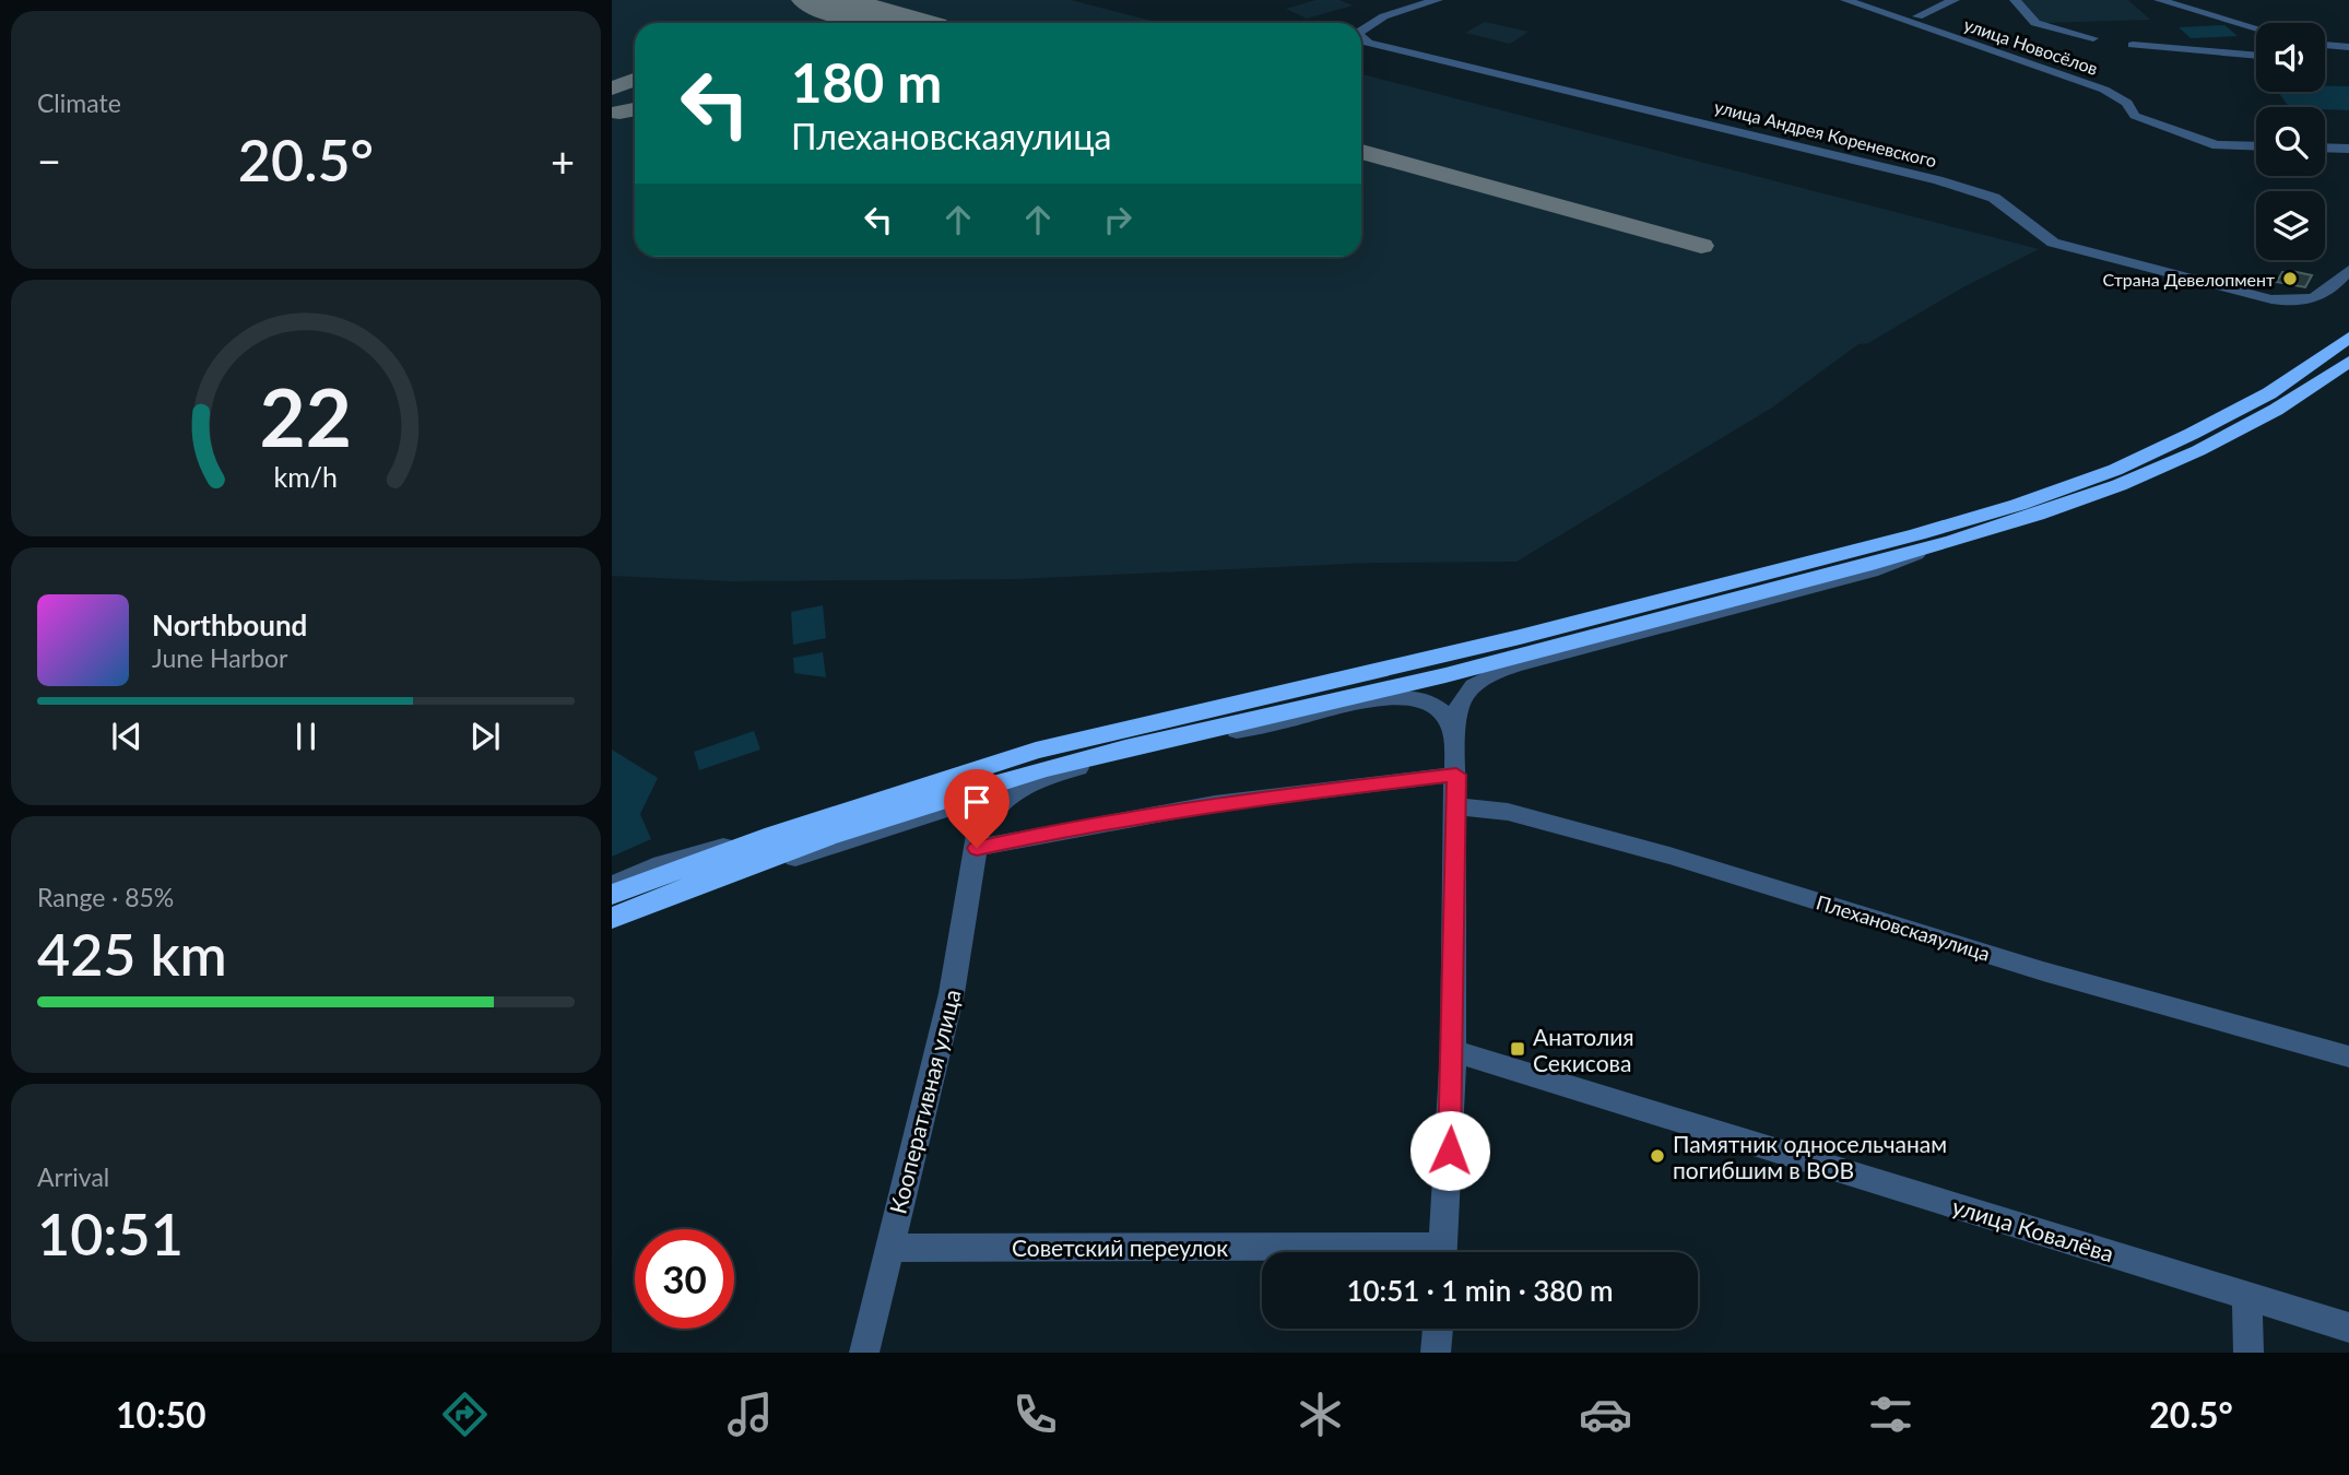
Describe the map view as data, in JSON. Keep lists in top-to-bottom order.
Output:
{
  "streets": {
    "street": [
      "улица Новосёлов",
      "улица Андрея Кореневского",
      "Плехановскаяулица",
      "Кооперативная улица",
      "улица Ковалёва",
      "Советский переулок"
    ]
  },
  "crossings": [
    ["Кооперативная улица", "Советский переулок"]
  ],
  "places": {
    "other": ["Страна Девелопмент", "Памятник односельчанам погибшим в ВОВ"],
    "transit": ["Анатолия Секисова"]
  },
  "page": {
    "tile": [
      "Climate",
      ["Range · 85%", "425 km"],
      ["Arrival", "10:51"]
    ],
    "turn": ["180 m", "Плехановскаяулица"],
    "heat": ["−", "20.5°", "+"],
    "song": ["Northbound", "June Harbor"],
    "limit": "30",
    "trip": "10:51 · 1 min · 380 m",
    "tabs": ["10:50", "20.5°"],
    "gauge": ["22", "km/h"]
  }
}
